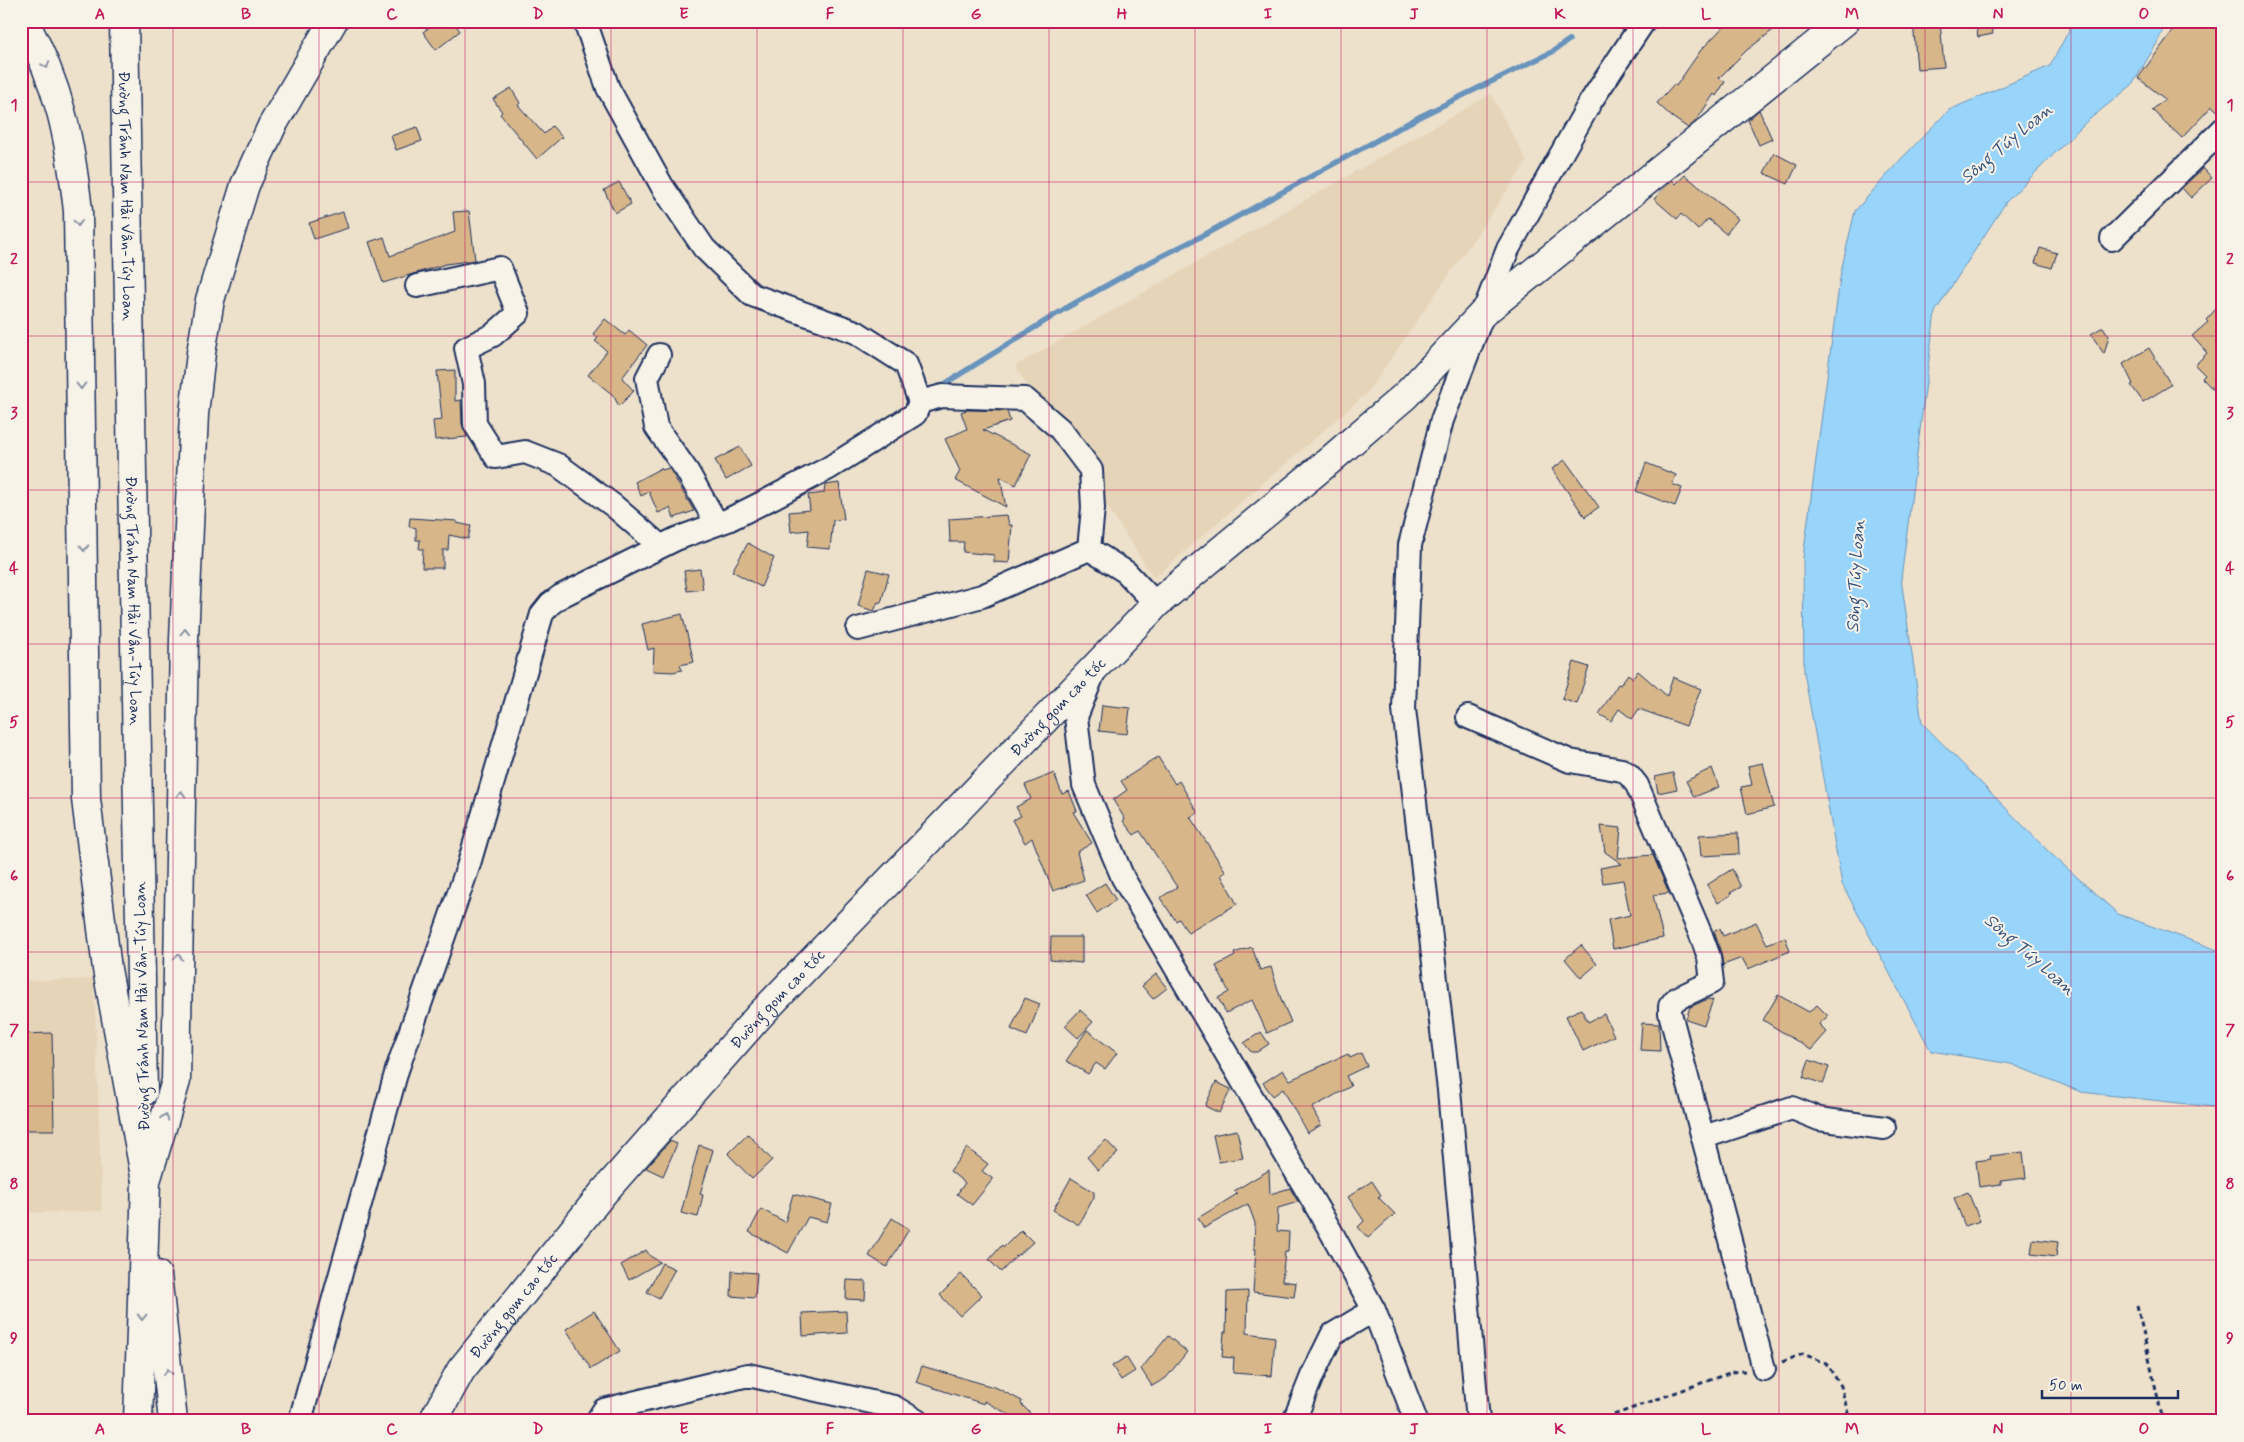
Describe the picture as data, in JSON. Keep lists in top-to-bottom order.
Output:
{
  "streets": {
    "main road": ["Đường Tránh Nam Hải Vân-Túy Loan", "Đường gom cao tốc"]
  },
  "water": ["Sông Túy Loan"],
  "scale_bar": "50 m",
  "grid": {
    "columns": [
      "A",
      "B",
      "C",
      "D",
      "E",
      "F",
      "G",
      "H",
      "I",
      "J",
      "K",
      "L",
      "M",
      "N",
      "O"
    ],
    "rows": [
      "1",
      "2",
      "3",
      "4",
      "5",
      "6",
      "7",
      "8",
      "9"
    ]
  }
}
